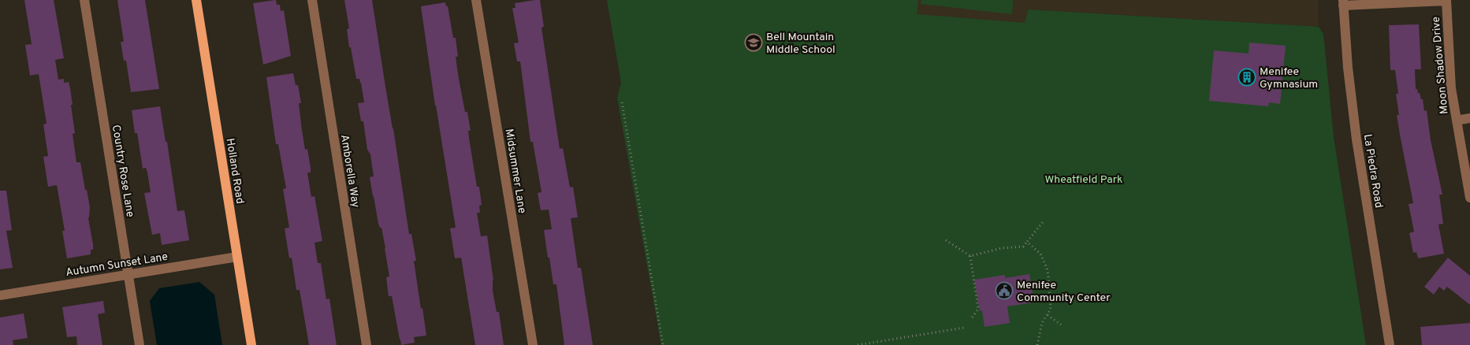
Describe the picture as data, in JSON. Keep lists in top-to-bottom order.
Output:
{
  "streets": {
    "main road": ["Holland Road"],
    "street": [
      "Moon Shadow Drive",
      "Country Rose Lane",
      "Amborella Way",
      "Midsummer Lane",
      "La Piedra Road",
      "Autumn Sunset Lane"
    ]
  },
  "crossings": [
    ["Country Rose Lane", "Autumn Sunset Lane"],
    ["Holland Road", "Autumn Sunset Lane"]
  ],
  "parks": ["Wheatfield Park"],
  "places": {
    "school or university": ["Bell Mountain Middle School"],
    "building": ["Menifee Gymnasium"],
    "public building": ["Menifee Community Center"]
  }
}
